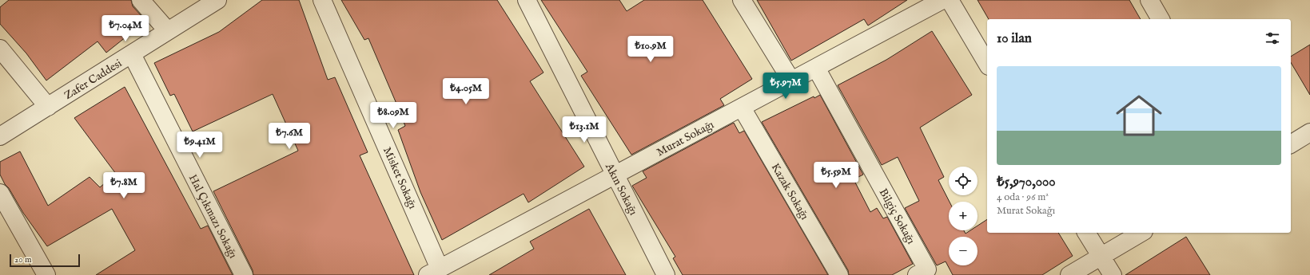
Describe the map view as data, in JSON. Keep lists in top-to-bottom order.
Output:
{
  "streets": {
    "street": [
      "Zafer Caddesi",
      "Murat Sokağı",
      "Misket Sokağı",
      "Akın Sokağı",
      "Kazak Sokağı",
      "Hal Çıkmazı Sokağı",
      "Bilgiç Sokağı"
    ]
  },
  "crossings": [
    ["Zafer Caddesi", "Hal Çıkmazı Sokağı"],
    ["Murat Sokağı", "Misket Sokağı"],
    ["Murat Sokağı", "Akın Sokağı"],
    ["Murat Sokağı", "Kazak Sokağı"],
    ["Murat Sokağı", "Bilgiç Sokağı"]
  ],
  "scale_bar": "20 m",
  "page": {
    "price": [
      "₺7.04M",
      "₺10.9M",
      "₺5.97M",
      "₺4.05M",
      "₺8.09M",
      "₺13.1M",
      "₺7.6M",
      "₺9.41M",
      "₺5.59M",
      "₺7.8M"
    ],
    "heading": "10 ilan",
    "list": [
      {
        "name": "₺5,970,000",
        "note": "4 oda · 96 m² · Murat Sokağı"
      }
    ],
    "map_buttons": ["+", "−"],
    "scale": "20 m"
  }
}
